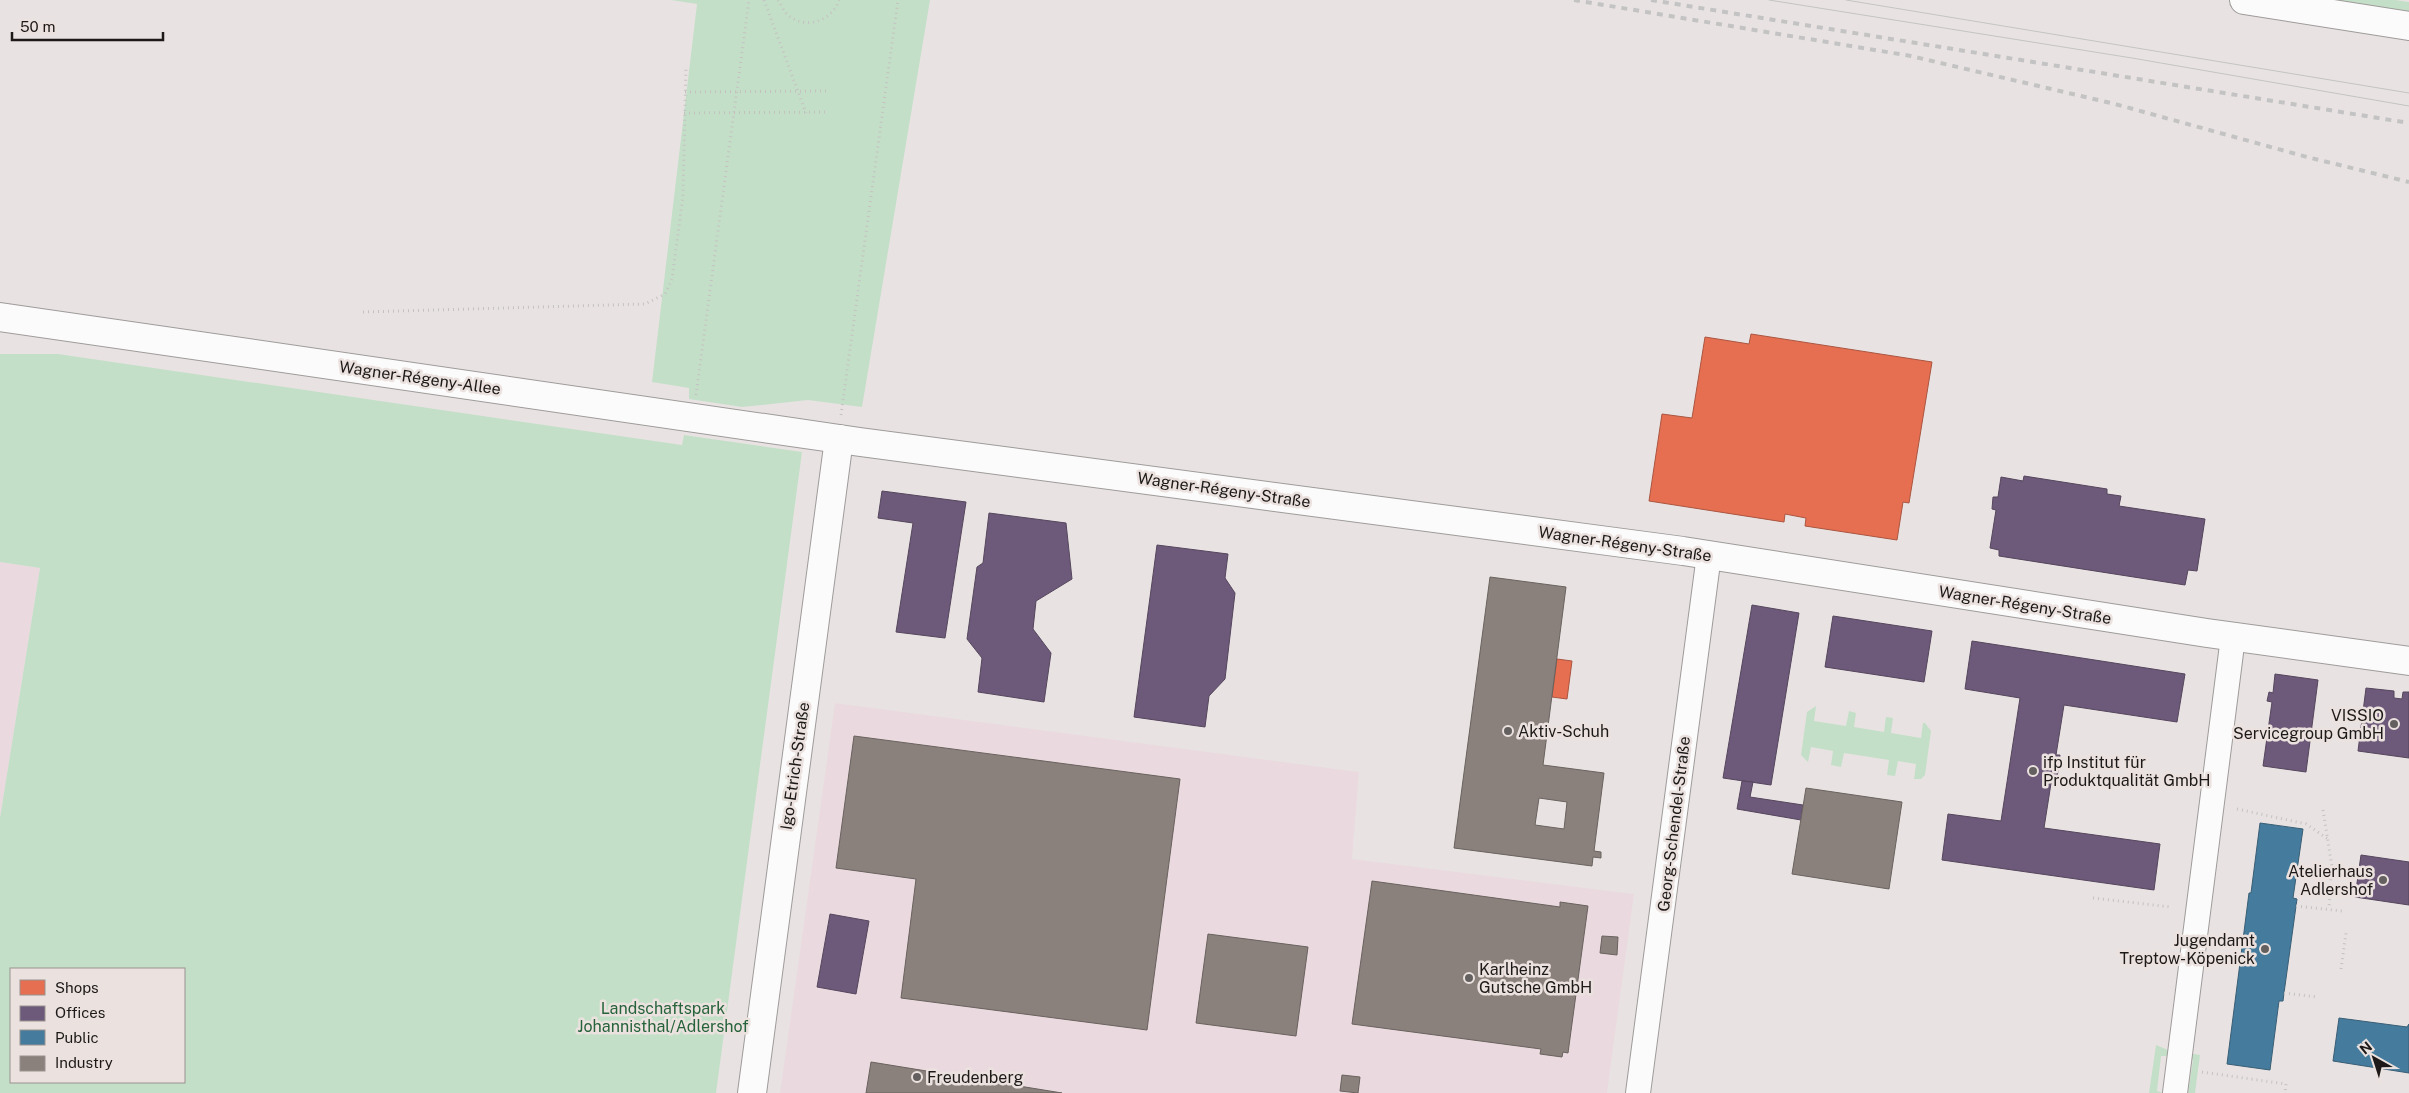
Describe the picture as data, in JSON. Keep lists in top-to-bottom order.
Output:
{
  "streets": {
    "street": [
      "Wagner-Régeny-Allee",
      "Wagner-Régeny-Straße",
      "Igo-Etrich-Straße",
      "Georg-Schendel-Straße"
    ]
  },
  "crossings": [
    ["Wagner-Régeny-Allee", "Wagner-Régeny-Straße"],
    ["Wagner-Régeny-Allee", "Igo-Etrich-Straße"],
    ["Wagner-Régeny-Straße", "Igo-Etrich-Straße"],
    ["Wagner-Régeny-Straße", "Georg-Schendel-Straße"]
  ],
  "parks": ["Landschaftspark Johannisthal/Adlershof"],
  "places": [
    "VISSIO Servicegroup GmbH",
    "Aktiv-Schuh",
    "ifp Institut für Produktqualität GmbH",
    "Atelierhaus Adlershof",
    "Jugendamt Treptow-Köpenick",
    "Karlheinz Gutsche GmbH",
    "Freudenberg"
  ],
  "legend": [
    "Shops",
    "Offices",
    "Public",
    "Industry"
  ],
  "scale_bar": "50 m",
  "north": "top left"
}
